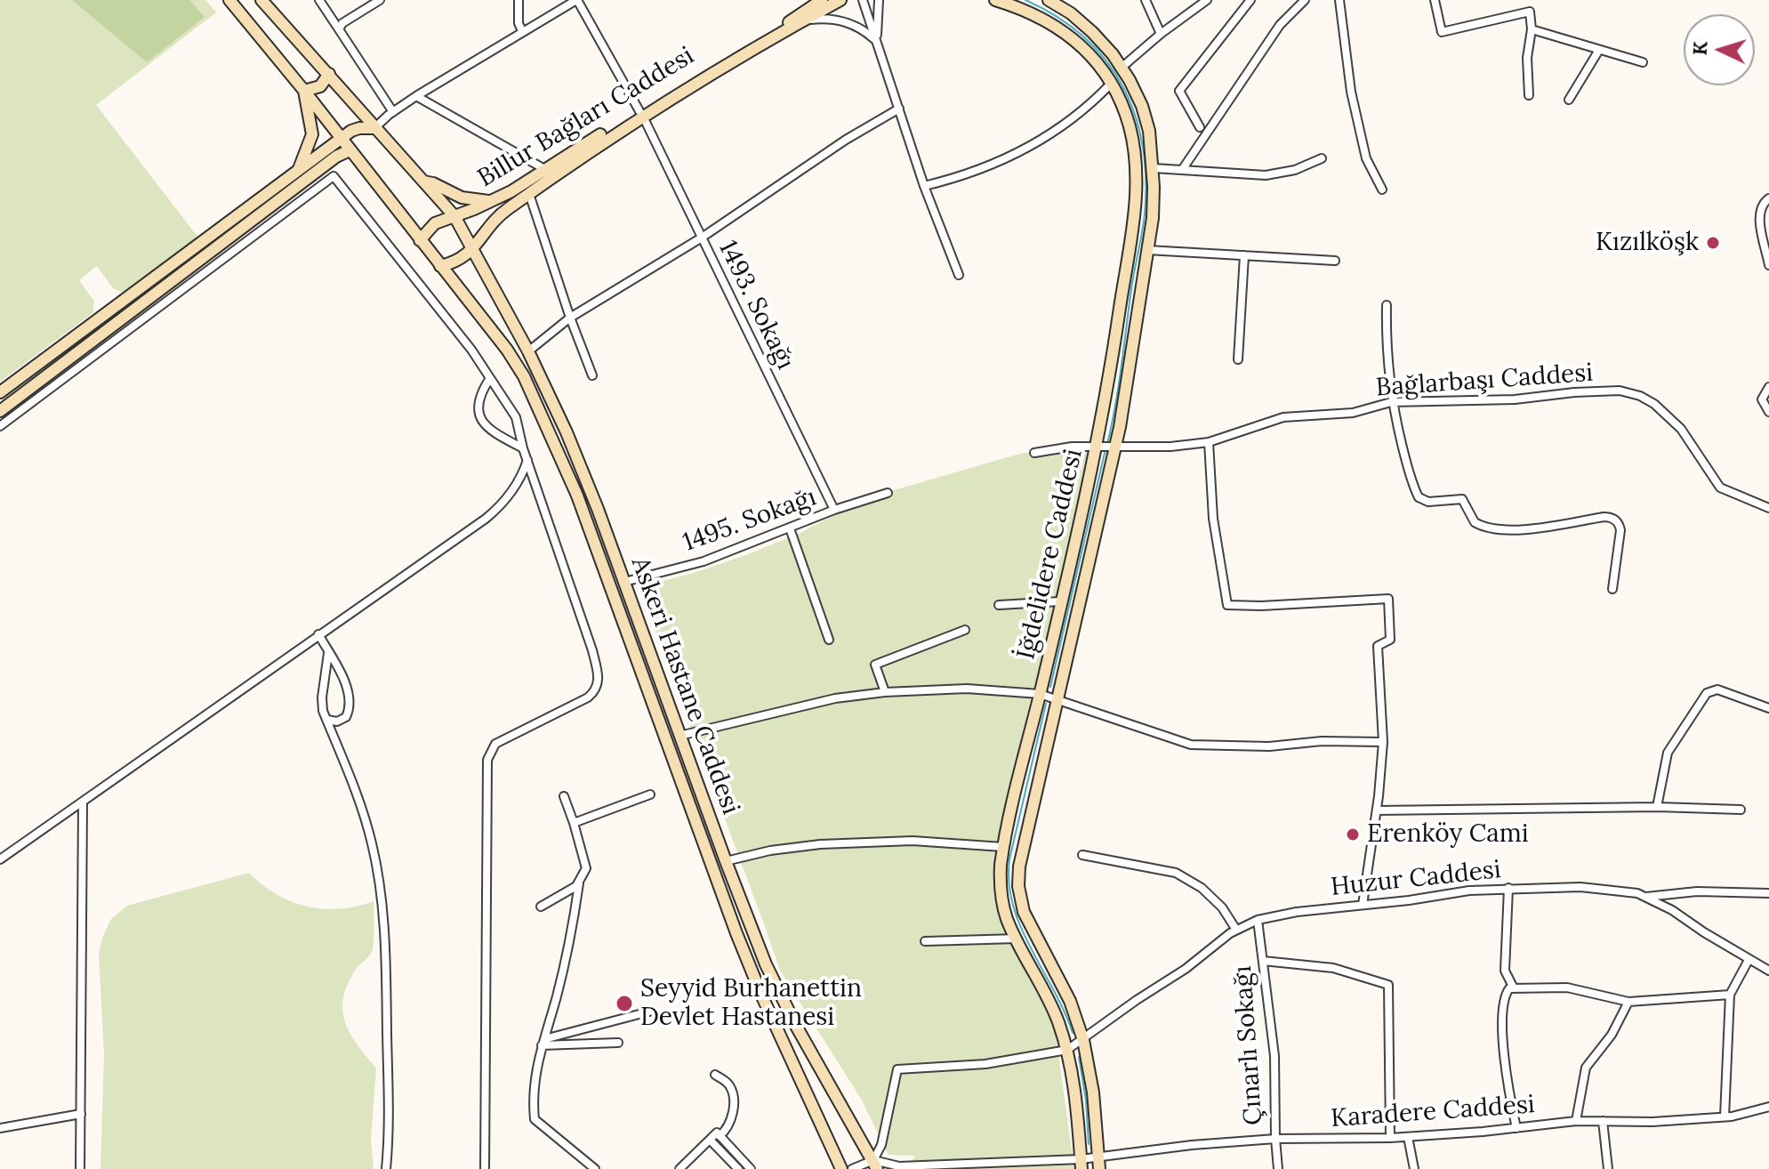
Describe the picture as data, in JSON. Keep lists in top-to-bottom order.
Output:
{
  "streets": {
    "street": [
      "Billur Bağları Caddesi",
      "1493. Sokağı",
      "Bağlarbaşı Caddesi",
      "1495. Sokağı",
      "İğdelidere Caddesi",
      "Askeri Hastane Caddesi",
      "Huzur Caddesi",
      "Çınarlı Sokağı",
      "Karadere Caddesi"
    ]
  },
  "crossings": [
    ["Billur Bağları Caddesi", "1493. Sokağı"],
    ["Billur Bağları Caddesi", "Askeri Hastane Caddesi"],
    ["1493. Sokağı", "1495. Sokağı"],
    ["Bağlarbaşı Caddesi", "İğdelidere Caddesi"],
    ["1495. Sokağı", "Askeri Hastane Caddesi"],
    ["İğdelidere Caddesi", "Huzur Caddesi"],
    ["İğdelidere Caddesi", "Karadere Caddesi"],
    ["Huzur Caddesi", "Çınarlı Sokağı"],
    ["Çınarlı Sokağı", "Karadere Caddesi"]
  ],
  "places": ["Kızılköşk", "Erenköy Cami", "Seyyid Burhanettin Devlet Hastanesi"],
  "north": "left"
}
